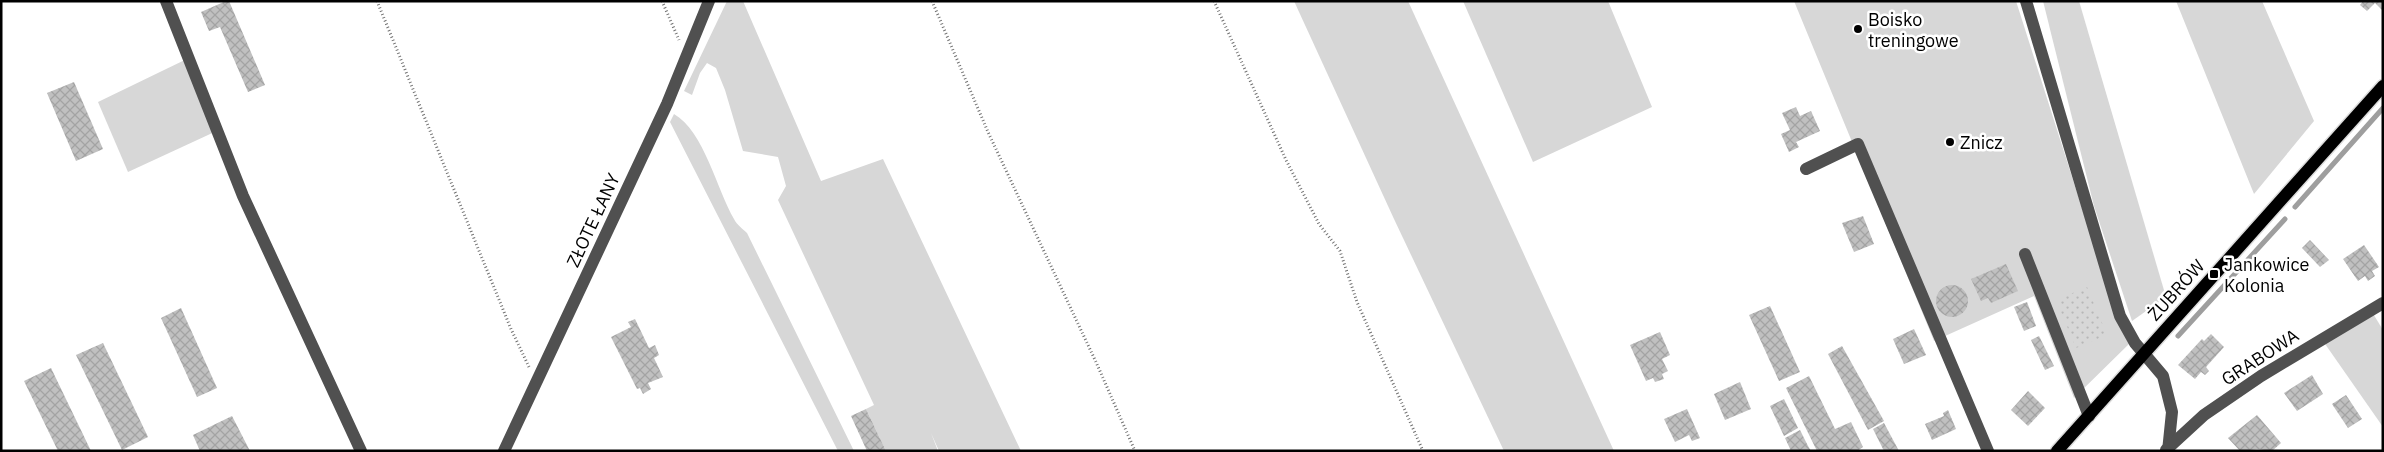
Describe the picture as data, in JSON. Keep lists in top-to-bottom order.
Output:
{
  "streets": {
    "main road": ["ŻUBRÓW"],
    "street": ["ZŁOTE ŁANY", "GRABOWA"]
  },
  "places": {
    "other": ["Boisko treningowe", "Znicz"],
    "transit": ["Jankowice Kolonia"]
  }
}
